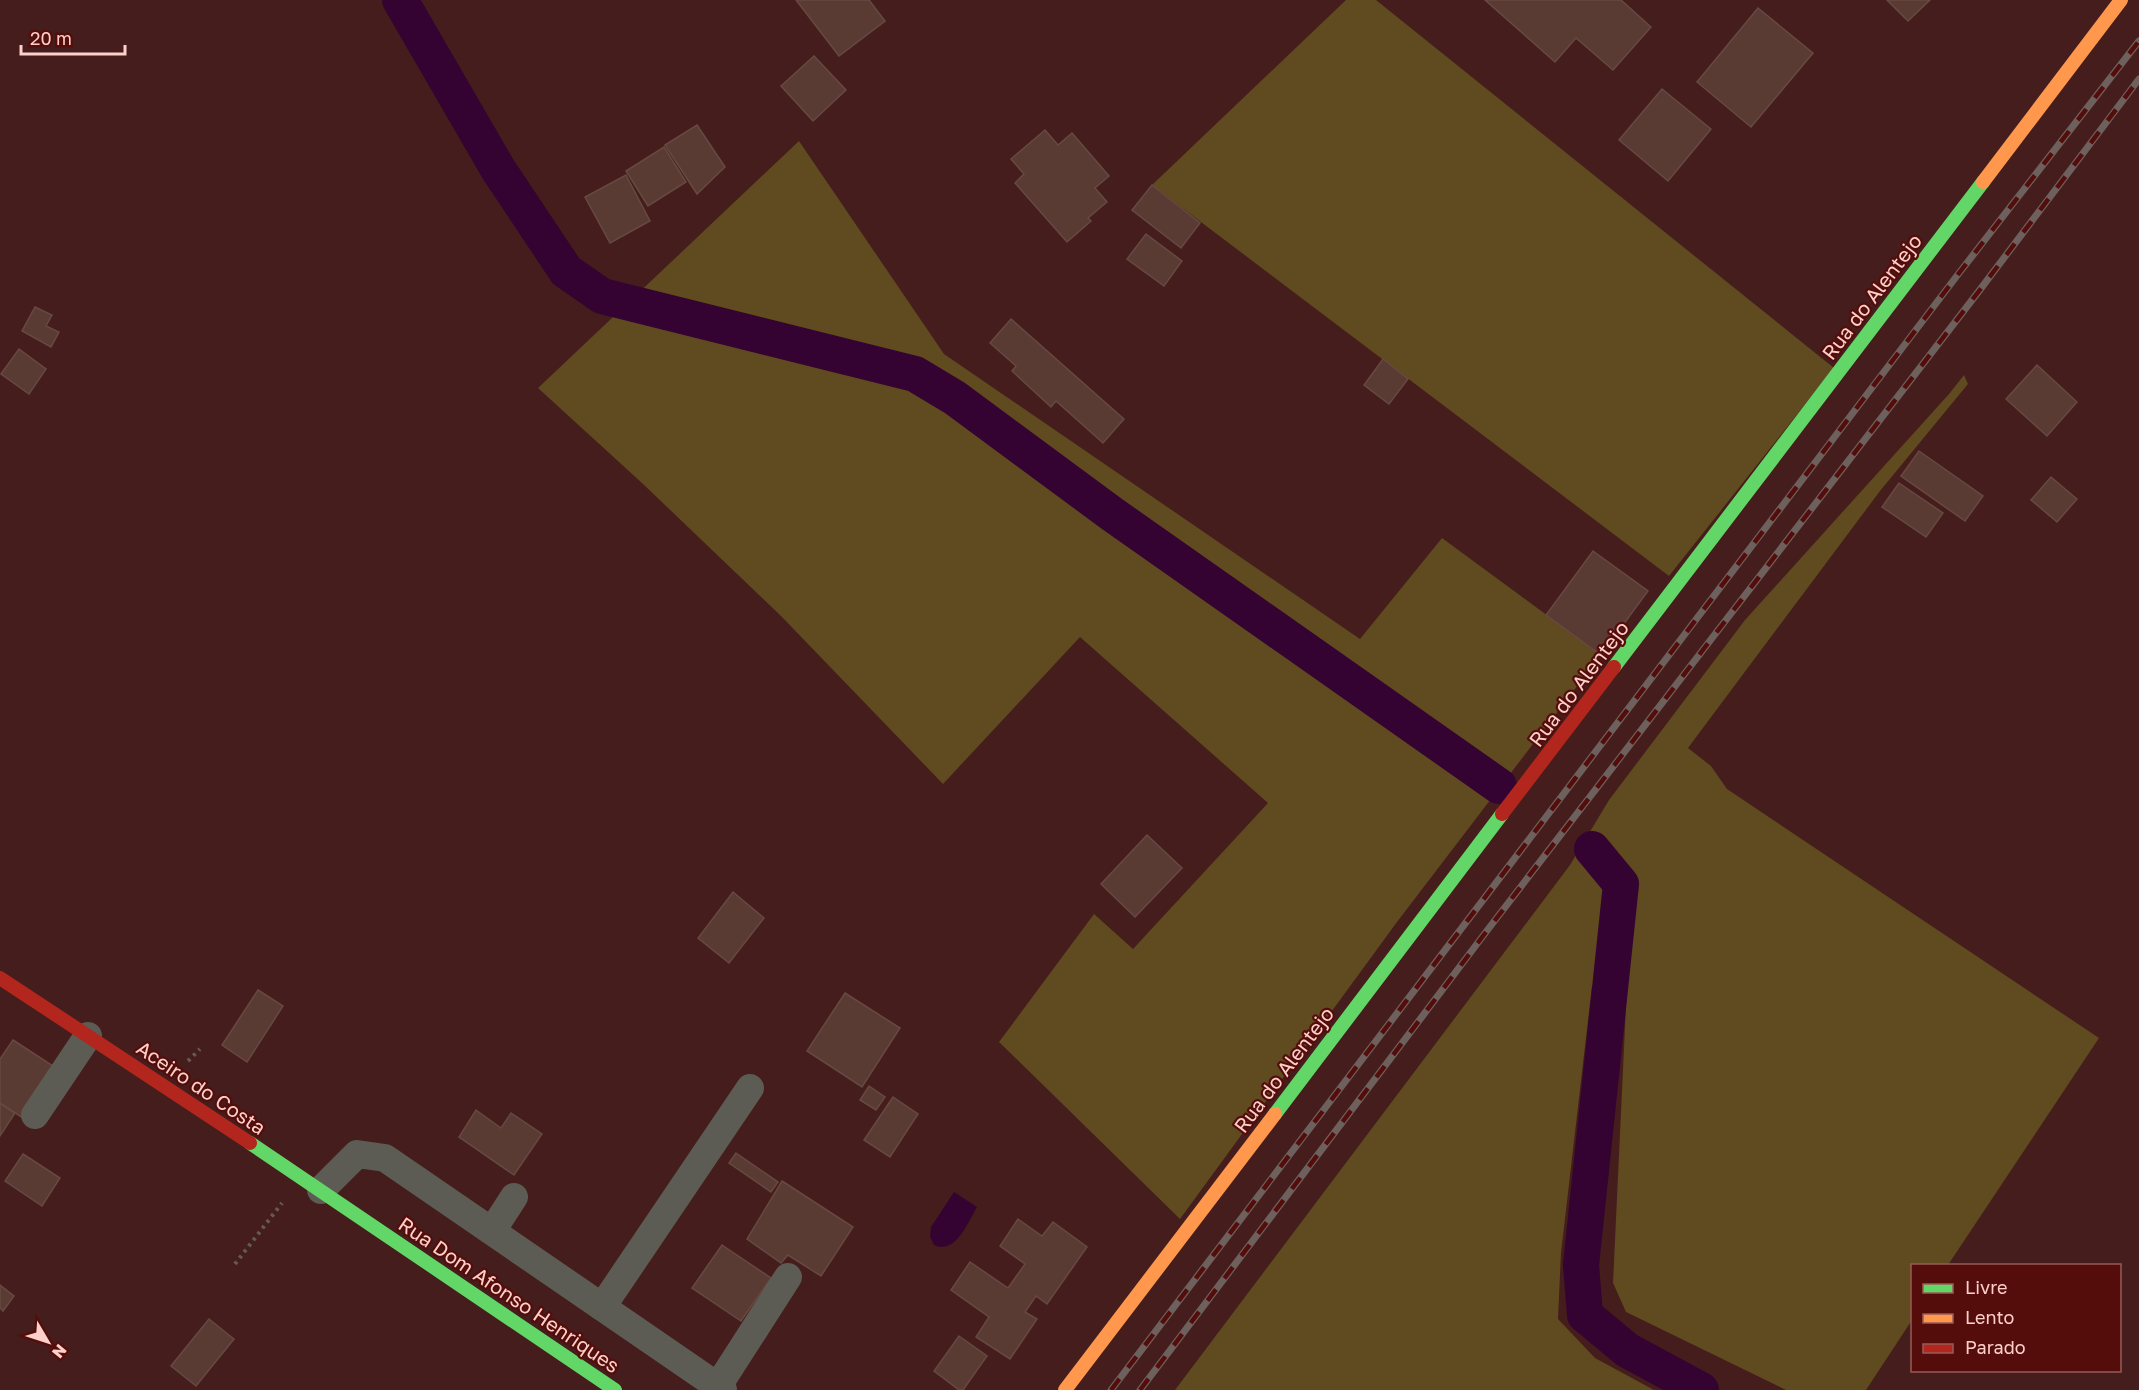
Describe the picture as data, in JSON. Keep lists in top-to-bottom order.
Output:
{
  "streets": {
    "street": ["Rua do Alentejo", "Aceiro do Costa", "Rua Dom Afonso Henriques"]
  },
  "crossings": [
    ["Aceiro do Costa", "Rua Dom Afonso Henriques"]
  ],
  "legend": ["Livre", "Lento", "Parado"],
  "scale_bar": "20 m",
  "north": "bottom right"
}
